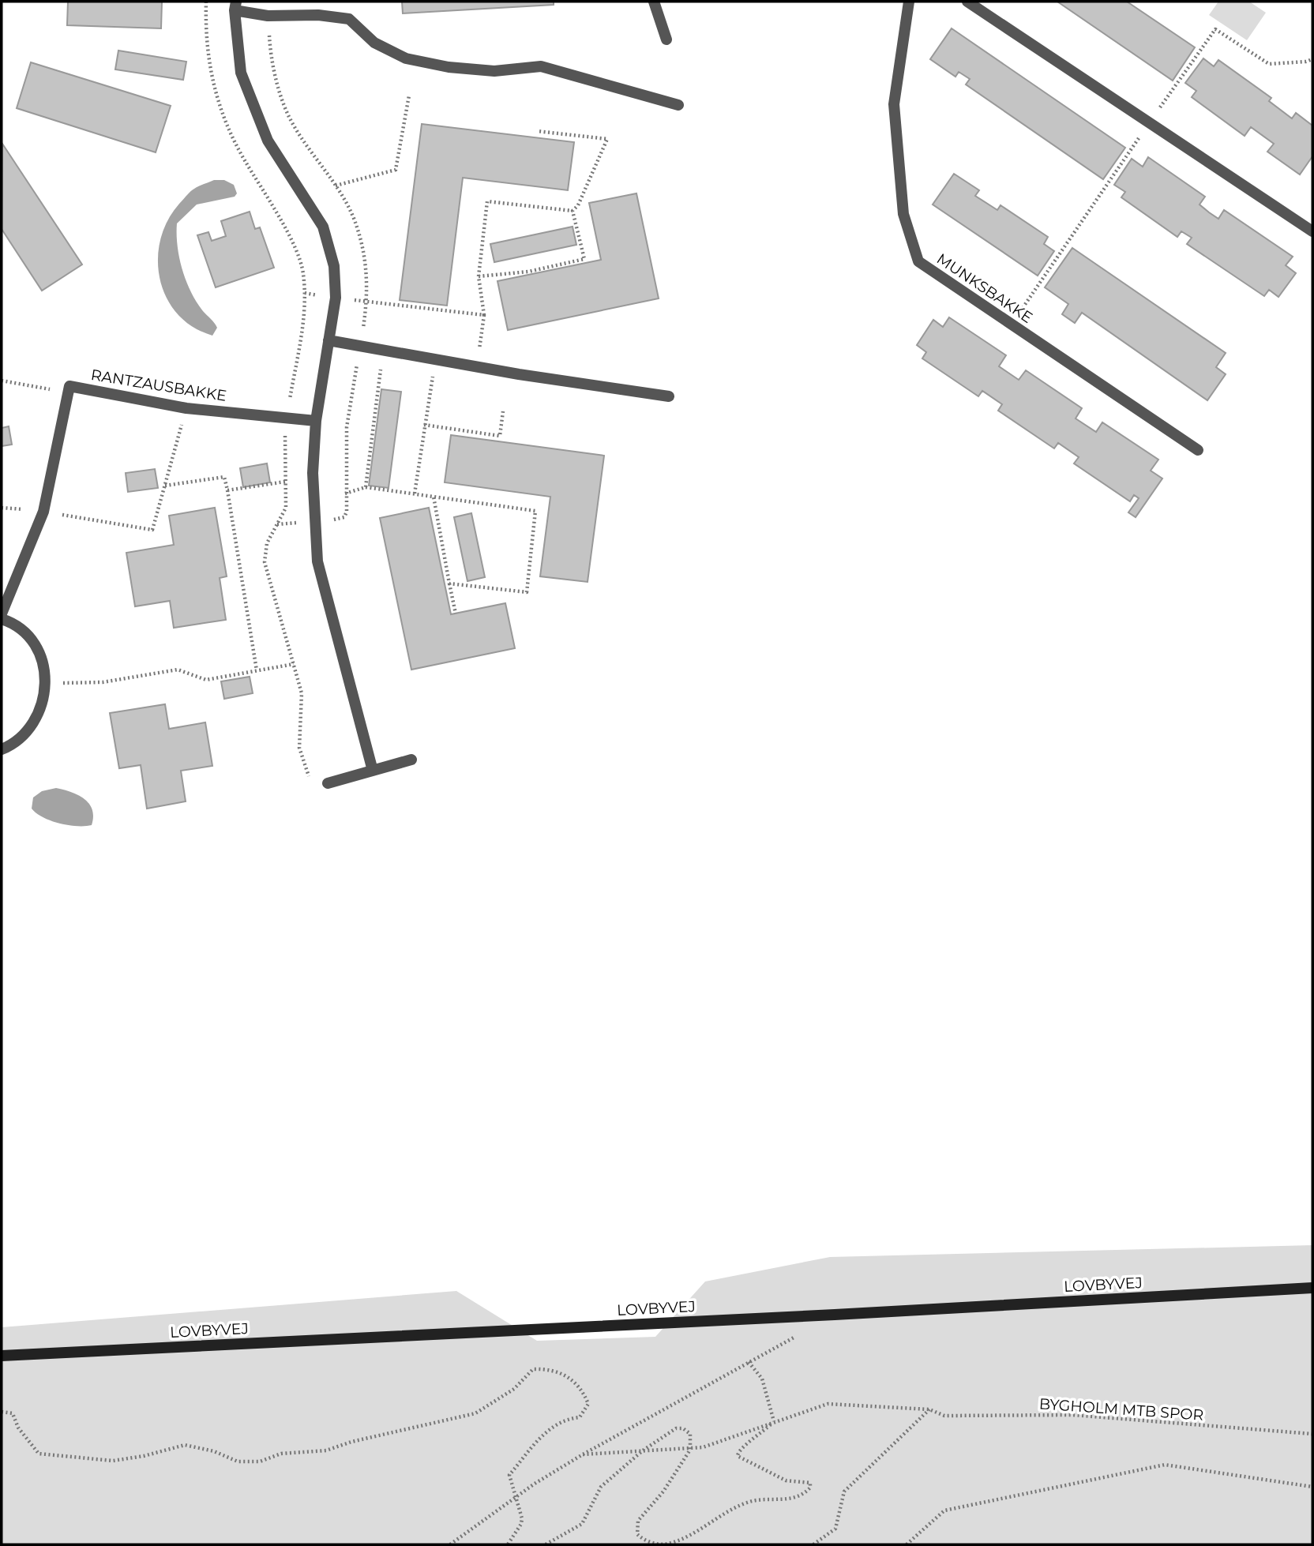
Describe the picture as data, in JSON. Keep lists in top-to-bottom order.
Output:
{
  "streets": {
    "street": ["MUNKSBAKKE", "RANTZAUSBAKKE", "LOVBYVEJ"],
    "path": ["BYGHOLM MTB SPOR"]
  }
}
